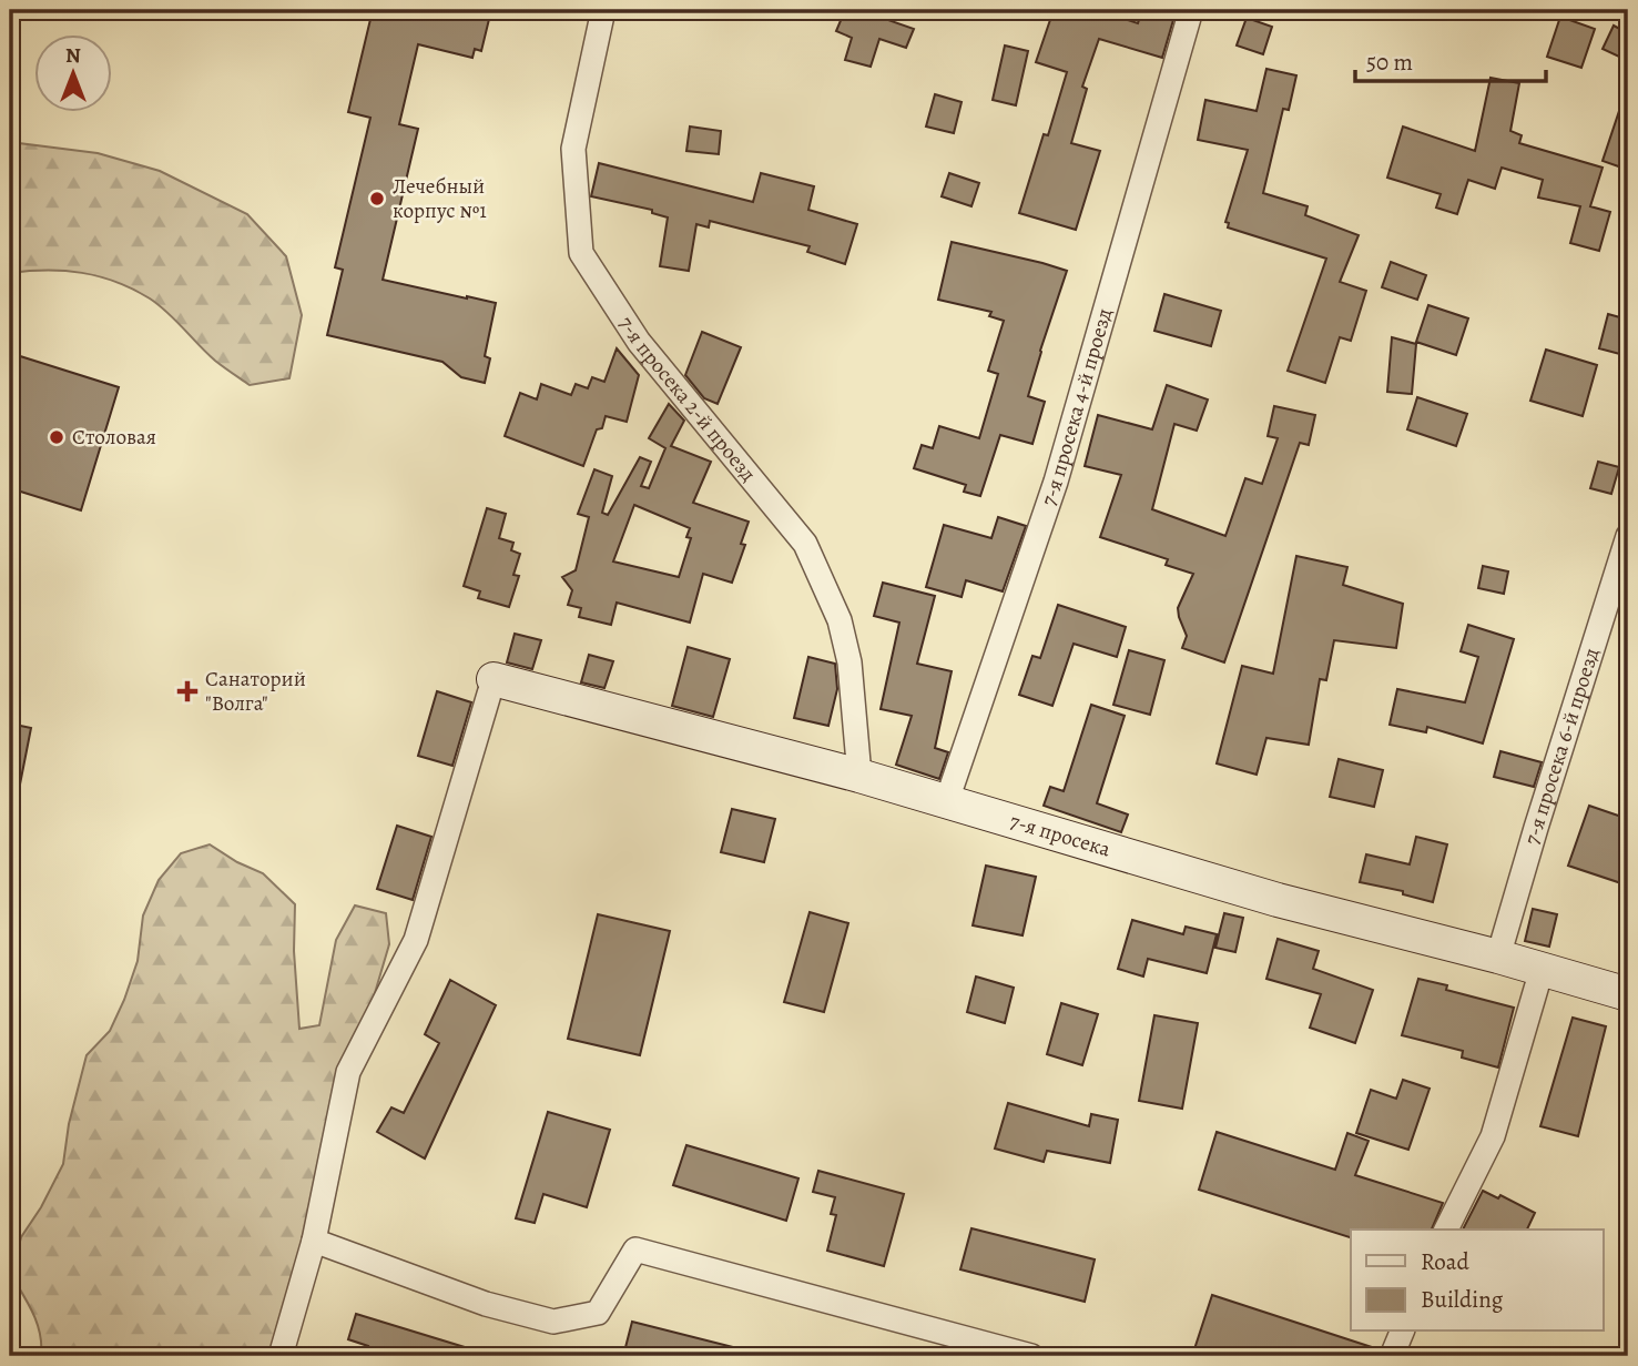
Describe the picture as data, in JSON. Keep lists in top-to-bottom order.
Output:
{
  "streets": {
    "street": [
      "7-я просека 2-й проезд",
      "7-я просека 4-й проезд",
      "7-я просека 6-й проезд",
      "7-я просека"
    ]
  },
  "crossings": [
    ["7-я просека 2-й проезд", "7-я просека"],
    ["7-я просека 4-й проезд", "7-я просека"],
    ["7-я просека 6-й проезд", "7-я просека"]
  ],
  "places": {
    "other": ["Лечебный корпус №1", "Столовая"],
    "health": ["Санаторий \"Волга\""]
  },
  "legend": ["Road", "Building"],
  "scale_bar": "50 m",
  "north": "top"
}
